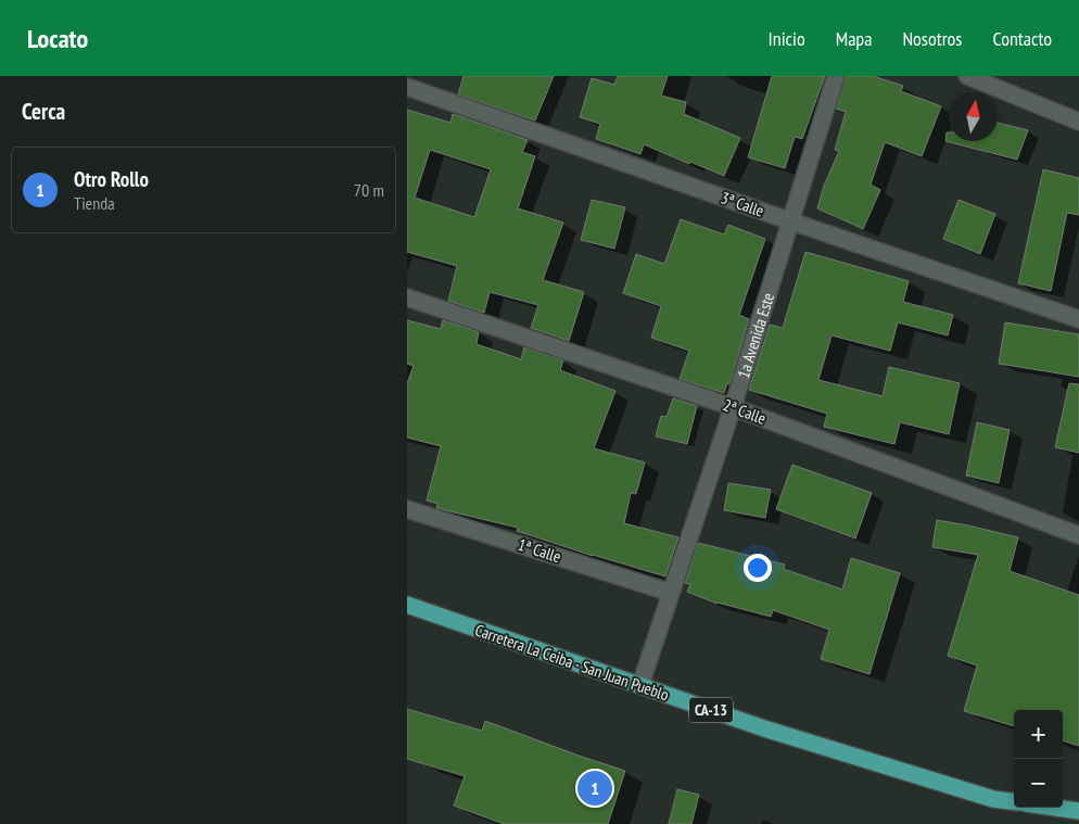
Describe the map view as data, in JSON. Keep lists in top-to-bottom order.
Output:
{
  "streets": {
    "main road": ["Carretera La Ceiba - San Juan Pueblo", "CA-13"],
    "street": [
      "3ª Calle",
      "1a Avenida Este",
      "2ª Calle",
      "1ª Calle"
    ]
  },
  "crossings": [
    ["3ª Calle", "1a Avenida Este"],
    ["1a Avenida Este", "2ª Calle"],
    ["1a Avenida Este", "1ª Calle"],
    ["1a Avenida Este", "Carretera La Ceiba - San Juan Pueblo"]
  ],
  "north": "top",
  "page": {
    "header": "Locato",
    "nav": [
      "Inicio",
      "Mapa",
      "Nosotros",
      "Contacto"
    ],
    "heading": "Cerca",
    "list": [
      {
        "mark": "1",
        "name": "Otro Rollo",
        "note": "Tienda",
        "value": "70 m"
      }
    ],
    "map_buttons": ["+", "−"],
    "pins": "1"
  }
}
